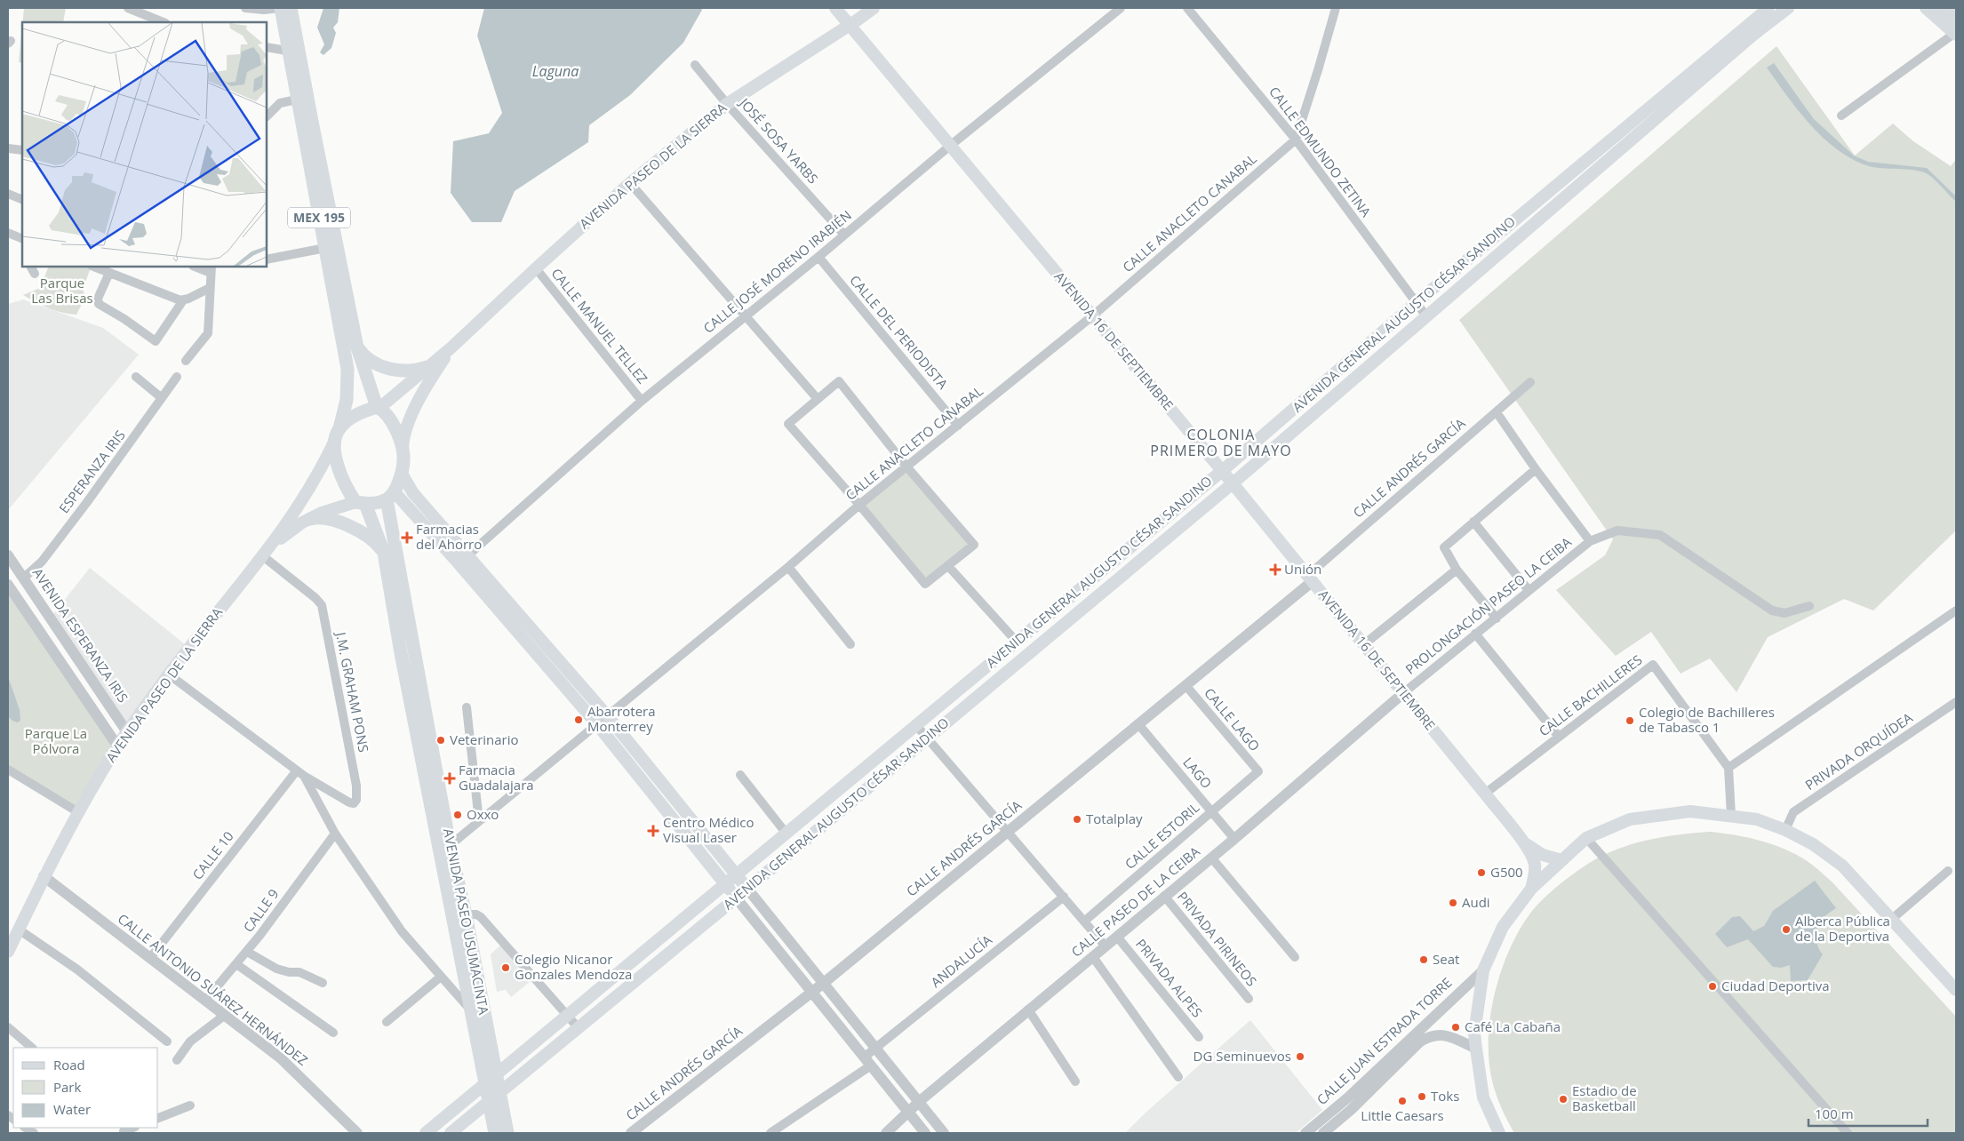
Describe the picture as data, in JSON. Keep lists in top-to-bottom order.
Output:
{
  "streets": {
    "main road": [
      "AVENIDA PASEO DE LA SIERRA",
      "MEX 195",
      "AVENIDA GENERAL AUGUSTO CÉSAR SANDINO",
      "AVENIDA 16 DE SEPTIEMBRE",
      "AVENIDA PASEO USUMACINTA"
    ],
    "street": [
      "JOSÉ SOSA YARBS",
      "CALLE EDMUNDO ZETINA",
      "CALLE ANACLETO CANABAL",
      "CALLE JOSÉ MORENO IRABIÉN",
      "CALLE MANUEL TELLEZ",
      "CALLE DEL PERIODISTA",
      "CALLE ANDRÉS GARCÍA",
      "ESPERANZA IRIS",
      "PROLONGACIÓN PASEO LA CEIBA",
      "AVENIDA ESPERANZA IRIS",
      "J.M. GRAHAM PONS",
      "CALLE BACHILLERES",
      "CALLE LAGO",
      "PRIVADA ORQUÍDEA",
      "LAGO",
      "CALLE ESTORIL",
      "CALLE 10",
      "CALLE PASEO DE LA CEIBA",
      "CALLE 9",
      "PRIVADA PIRINEOS",
      "ANDALUCÍA",
      "PRIVADA ALPES",
      "CALLE ANTONIO SUÁREZ HERNÁNDEZ",
      "CALLE JUAN ESTRADA TORRE"
    ]
  },
  "crossings": [
    ["JOSÉ SOSA YARBS", "AVENIDA PASEO DE LA SIERRA"],
    ["JOSÉ SOSA YARBS", "CALLE JOSÉ MORENO IRABIÉN"],
    ["CALLE EDMUNDO ZETINA", "CALLE ANACLETO CANABAL"],
    ["CALLE EDMUNDO ZETINA", "AVENIDA GENERAL AUGUSTO CÉSAR SANDINO"],
    ["AVENIDA PASEO DE LA SIERRA", "MEX 195"],
    ["AVENIDA PASEO DE LA SIERRA", "CALLE MANUEL TELLEZ"],
    ["AVENIDA PASEO DE LA SIERRA", "AVENIDA 16 DE SEPTIEMBRE"],
    ["AVENIDA PASEO DE LA SIERRA", "AVENIDA ESPERANZA IRIS"],
    ["AVENIDA PASEO DE LA SIERRA", "J.M. GRAHAM PONS"],
    ["AVENIDA PASEO DE LA SIERRA", "AVENIDA PASEO USUMACINTA"],
    ["AVENIDA PASEO DE LA SIERRA", "CALLE ANTONIO SUÁREZ HERNÁNDEZ"],
    ["CALLE ANACLETO CANABAL", "CALLE DEL PERIODISTA"],
    ["CALLE ANACLETO CANABAL", "AVENIDA 16 DE SEPTIEMBRE"],
    ["CALLE ANACLETO CANABAL", "AVENIDA PASEO USUMACINTA"],
    ["MEX 195", "AVENIDA PASEO USUMACINTA"],
    ["CALLE JOSÉ MORENO IRABIÉN", "CALLE MANUEL TELLEZ"],
    ["CALLE JOSÉ MORENO IRABIÉN", "CALLE DEL PERIODISTA"],
    ["CALLE JOSÉ MORENO IRABIÉN", "AVENIDA 16 DE SEPTIEMBRE"],
    ["AVENIDA GENERAL AUGUSTO CÉSAR SANDINO", "AVENIDA 16 DE SEPTIEMBRE"],
    ["AVENIDA GENERAL AUGUSTO CÉSAR SANDINO", "AVENIDA PASEO USUMACINTA"],
    ["AVENIDA 16 DE SEPTIEMBRE", "CALLE ANDRÉS GARCÍA"],
    ["AVENIDA 16 DE SEPTIEMBRE", "PROLONGACIÓN PASEO LA CEIBA"],
    ["AVENIDA 16 DE SEPTIEMBRE", "CALLE BACHILLERES"],
    ["AVENIDA 16 DE SEPTIEMBRE", "CALLE PASEO DE LA CEIBA"],
    ["CALLE ANDRÉS GARCÍA", "CALLE LAGO"],
    ["CALLE ANDRÉS GARCÍA", "LAGO"],
    ["ESPERANZA IRIS", "AVENIDA ESPERANZA IRIS"],
    ["PROLONGACIÓN PASEO LA CEIBA", "CALLE PASEO DE LA CEIBA"],
    ["J.M. GRAHAM PONS", "CALLE 10"],
    ["CALLE LAGO", "CALLE ESTORIL"],
    ["LAGO", "CALLE ESTORIL"],
    ["LAGO", "CALLE PASEO DE LA CEIBA"],
    ["CALLE 10", "CALLE ANTONIO SUÁREZ HERNÁNDEZ"],
    ["CALLE PASEO DE LA CEIBA", "PRIVADA PIRINEOS"],
    ["CALLE PASEO DE LA CEIBA", "PRIVADA ALPES"],
    ["CALLE 9", "CALLE ANTONIO SUÁREZ HERNÁNDEZ"]
  ],
  "districts": ["COLONIA PRIMERO DE MAYO"],
  "water": ["Laguna"],
  "parks": ["Parque Las Brisas", "Parque La Pólvora"],
  "places": {
    "health": [
      "Farmacias del Ahorro",
      "Unión",
      "Farmacia Guadalajara",
      "Centro Médico Visual Laser"
    ],
    "other": [
      "Abarrotera Monterrey",
      "Colegio de Bachilleres de Tabasco 1",
      "Veterinario",
      "Oxxo",
      "Totalplay",
      "G500",
      "Audi",
      "Alberca Pública de la Deportiva",
      "Seat",
      "Colegio Nicanor Gonzales Mendoza",
      "Ciudad Deportiva",
      "Café La Cabaña",
      "DG Seminuevos",
      "Toks",
      "Estadio de Basketball",
      "Little Caesars"
    ]
  },
  "legend": ["Road", "Park", "Water"],
  "scale_bar": "100 m"
}
